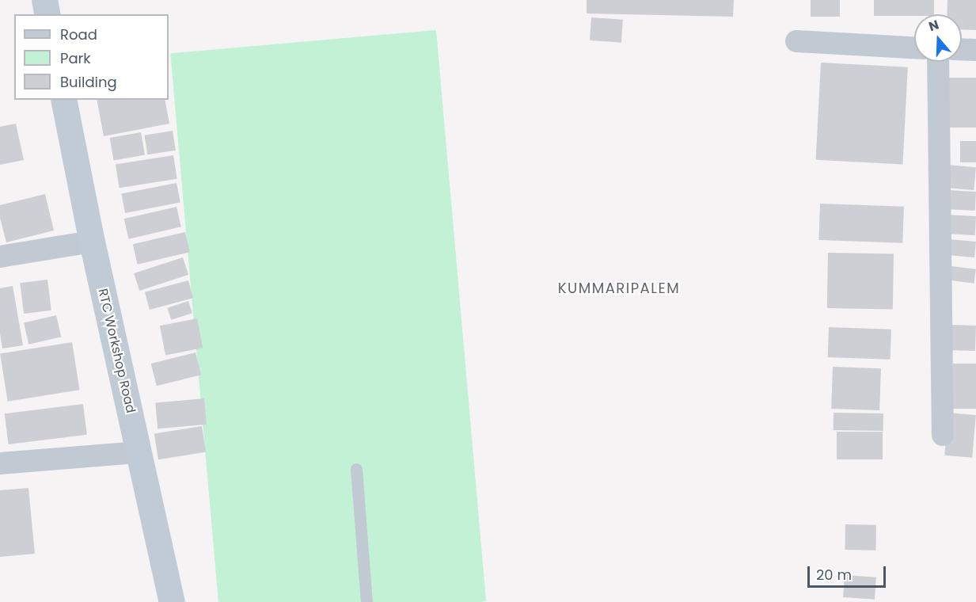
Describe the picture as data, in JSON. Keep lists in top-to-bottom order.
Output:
{
  "streets": {
    "street": ["RTC Workshop Road"]
  },
  "districts": ["KUMMARIPALEM"],
  "legend": ["Road", "Park", "Building"],
  "scale_bar": "20 m",
  "north": "top"
}
